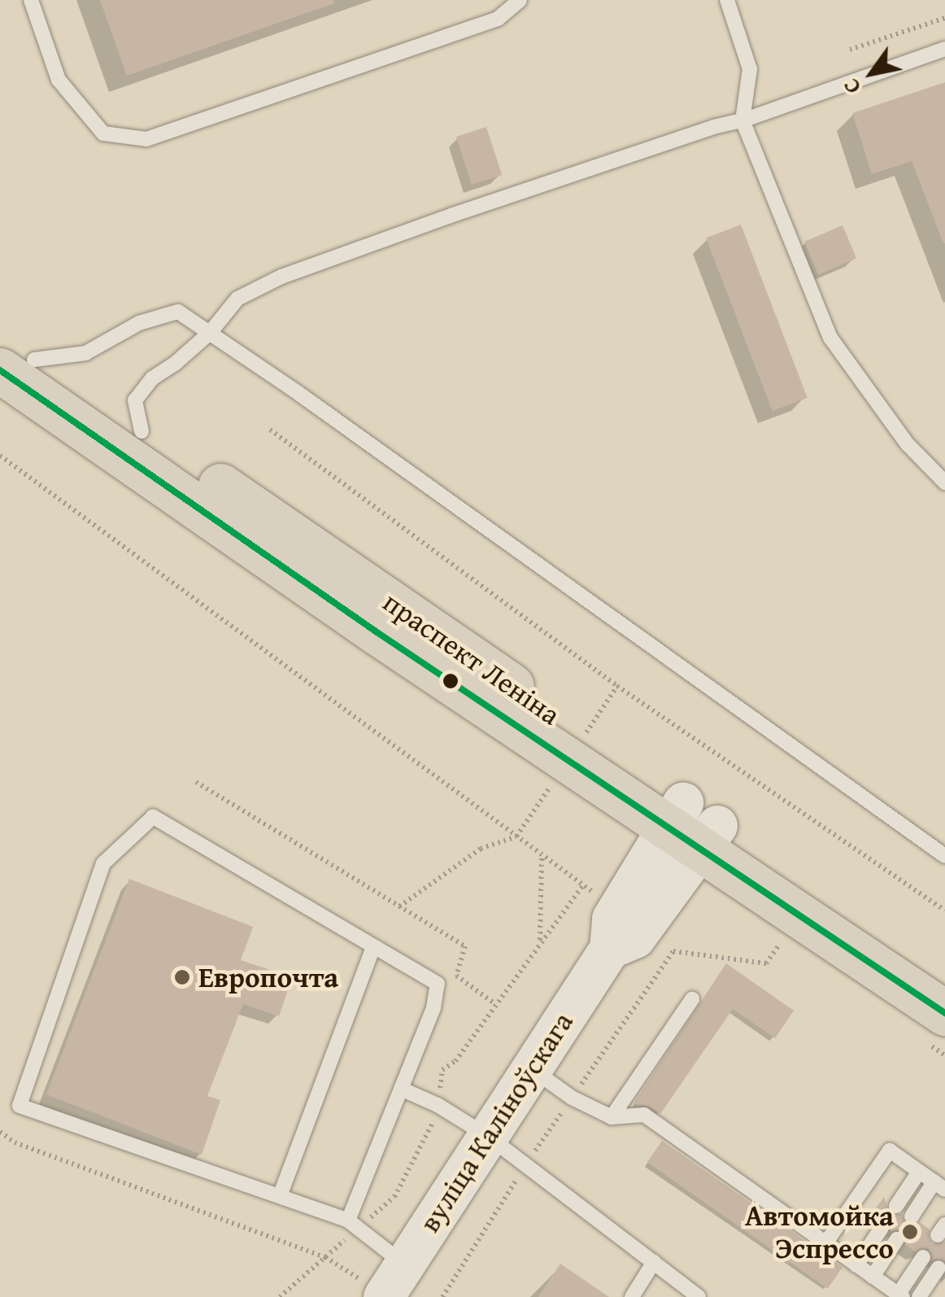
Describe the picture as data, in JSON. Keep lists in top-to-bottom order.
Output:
{
  "streets": {
    "main road": ["праспект Леніна"],
    "street": ["вуліца Каліноўскага"]
  },
  "crossings": [
    ["праспект Леніна", "вуліца Каліноўскага"]
  ],
  "places": ["Европочта", "Автомойка Эспрессо"],
  "north": "bottom left"
}
